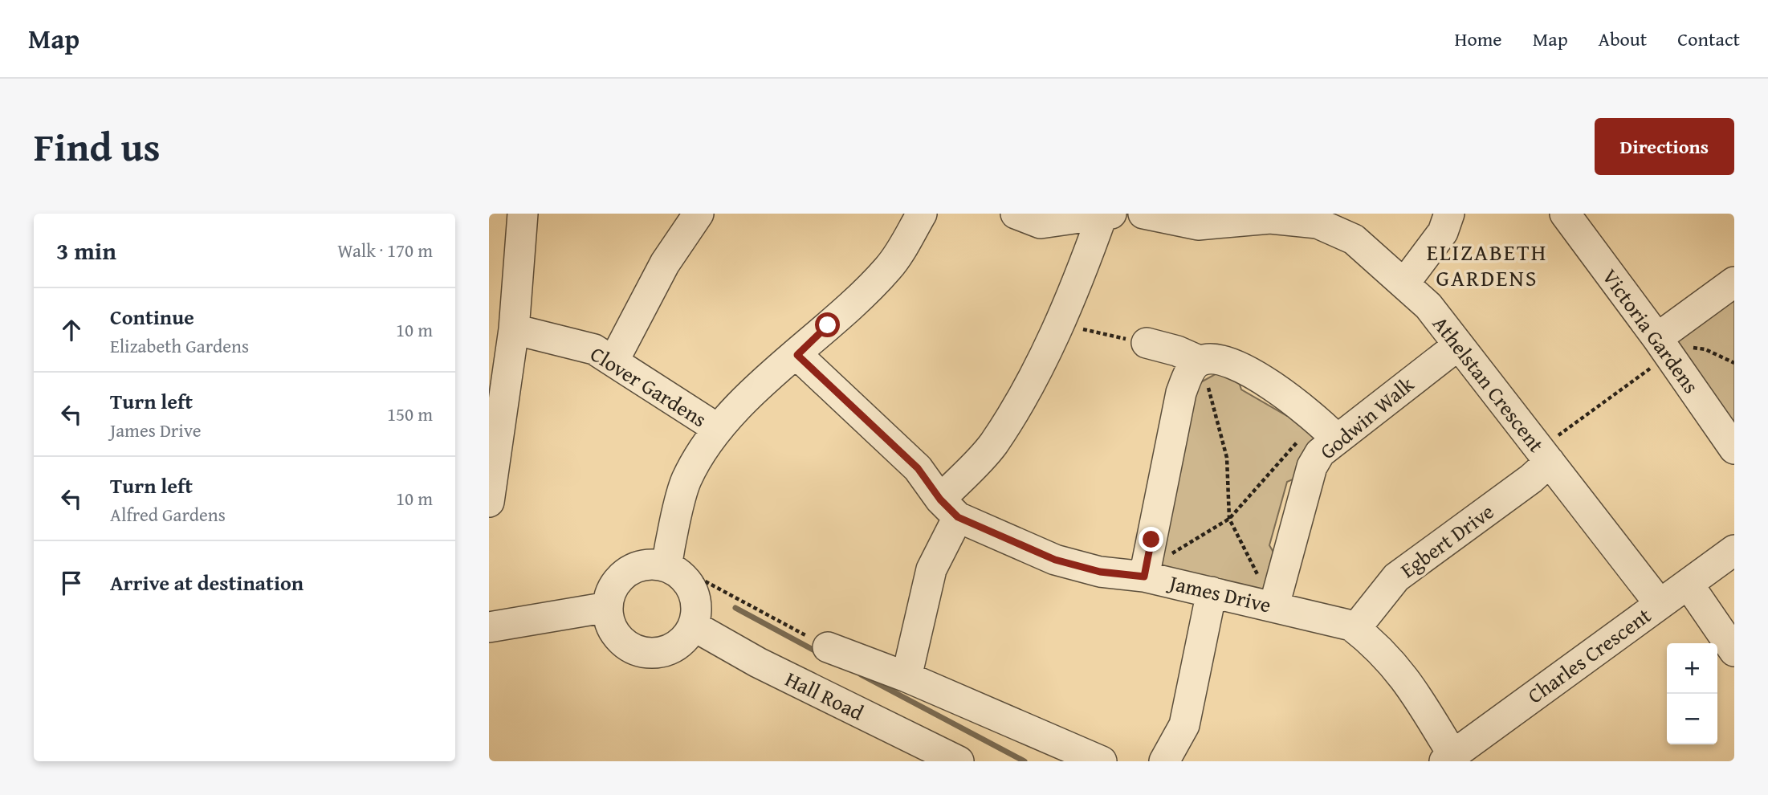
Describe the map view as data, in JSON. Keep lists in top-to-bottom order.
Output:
{
  "streets": {
    "street": [
      "Victoria Gardens",
      "Athelstan Crescent",
      "Clover Gardens",
      "Godwin Walk",
      "Egbert Drive",
      "James Drive",
      "Charles Crescent",
      "Hall Road"
    ]
  },
  "crossings": [
    ["Athelstan Crescent", "Godwin Walk"],
    ["Athelstan Crescent", "Egbert Drive"],
    ["Athelstan Crescent", "Charles Crescent"],
    ["Godwin Walk", "James Drive"],
    ["Egbert Drive", "James Drive"],
    ["James Drive", "Charles Crescent"]
  ],
  "districts": ["ELIZABETH GARDENS"],
  "page": {
    "header": "Map",
    "nav": [
      "Home",
      "Map",
      "About",
      "Contact"
    ],
    "title": "Find us",
    "buttons": "Directions",
    "heading": ["3 min", "Walk · 170 m"],
    "list": [
      ["Continue", "Elizabeth Gardens", "10 m"],
      ["Turn left", "James Drive", "150 m"],
      ["Turn left", "Alfred Gardens", "10 m"],
      "Arrive at destination"
    ],
    "map_buttons": ["+", "−"]
  }
}
